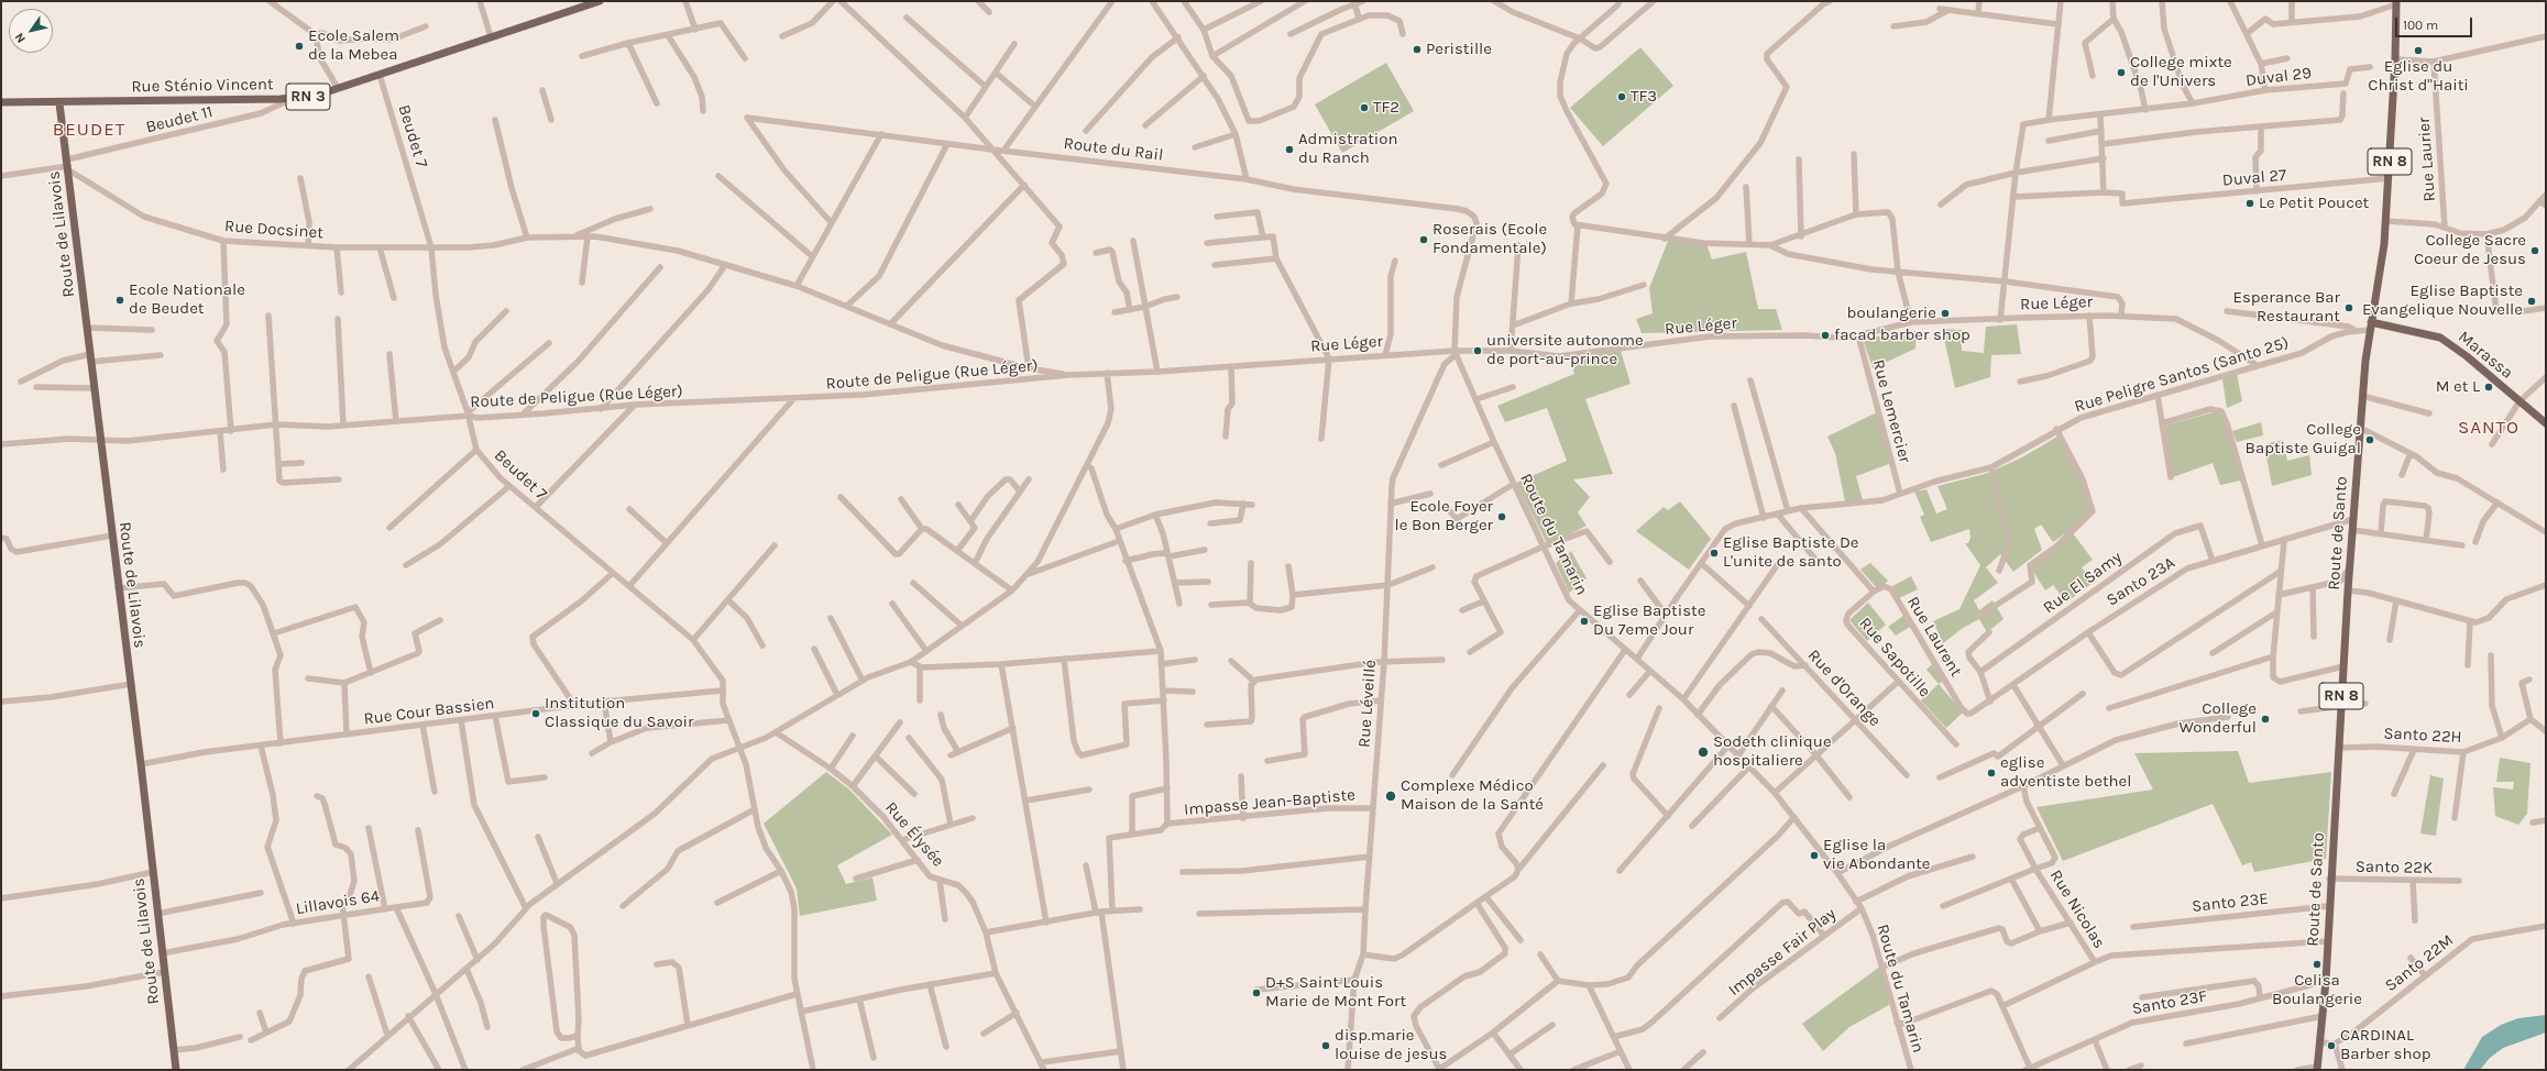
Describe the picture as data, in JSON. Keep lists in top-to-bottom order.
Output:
{
  "streets": {
    "main road": [
      "Rue Sténio Vincent",
      "RN 3",
      "RN 8",
      "Route de Lilavois",
      "Marassa",
      "Route de Santo"
    ],
    "street": [
      "Duval 29",
      "Beudet 11",
      "Beudet 7",
      "Route du Rail",
      "Rue Laurier",
      "Duval 27",
      "Rue Docsinet",
      "Rue Léger",
      "Route de Peligue (Rue Léger)",
      "Rue Peligre Santos (Santo 25)",
      "Rue Lemercier",
      "Route du Tamarin",
      "Santo 23A",
      "Rue El Samy",
      "Rue Laurent",
      "Rue Sapotille",
      "Rue d'Orange",
      "Rue Léveillé",
      "Rue Cour Bassien",
      "Santo 22H",
      "Impasse Jean-Baptiste",
      "Rue Élysée",
      "Santo 22K",
      "Lillavois 64",
      "Santo 23E",
      "Rue Nicolas",
      "Impasse Fair Play",
      "Santo 22M",
      "Santo 23F"
    ]
  },
  "crossings": [
    ["Rue Sténio Vincent", "Beudet 11"],
    ["Rue Sténio Vincent", "Beudet 7"],
    ["Rue Sténio Vincent", "Route de Lilavois"],
    ["Beudet 11", "Rue Docsinet"],
    ["Beudet 11", "Route de Lilavois"],
    ["Beudet 7", "Rue Docsinet"],
    ["Beudet 7", "Route de Peligue (Rue Léger)"],
    ["Beudet 7", "Rue Cour Bassien"],
    ["Route du Rail", "Route du Tamarin"],
    ["Duval 27", "Route de Santo"],
    ["Rue Docsinet", "Route de Lilavois"],
    ["Rue Docsinet", "Rue Léger"],
    ["Route de Lilavois", "Route de Peligue (Rue Léger)"],
    ["Route de Lilavois", "Rue Cour Bassien"],
    ["Route de Lilavois", "Lillavois 64"],
    ["Rue Léger", "Route de Peligue (Rue Léger)"],
    ["Rue Léger", "Rue Peligre Santos (Santo 25)"],
    ["Rue Léger", "Rue Lemercier"],
    ["Rue Léger", "Route du Tamarin"],
    ["Rue Léger", "Rue Léveillé"],
    ["Marassa", "Route de Santo"],
    ["Rue Peligre Santos (Santo 25)", "Rue Lemercier"],
    ["Rue Peligre Santos (Santo 25)", "Route de Santo"],
    ["Rue Peligre Santos (Santo 25)", "Route du Tamarin"],
    ["Rue Peligre Santos (Santo 25)", "Rue Sapotille"],
    ["Route de Santo", "Santo 23A"],
    ["Route de Santo", "Santo 22H"],
    ["Route de Santo", "Santo 22K"],
    ["Route de Santo", "Santo 23E"],
    ["Route de Santo", "Santo 23F"],
    ["Route du Tamarin", "Rue Léveillé"],
    ["Route du Tamarin", "Impasse Fair Play"],
    ["Santo 23A", "Rue El Samy"],
    ["Santo 23A", "Rue Laurent"],
    ["Rue Laurent", "Rue Sapotille"],
    ["Rue Léveillé", "Impasse Jean-Baptiste"]
  ],
  "districts": ["BEUDET", "SANTO"],
  "places": [
    "Ecole Salem de la Mebea",
    "Peristille",
    "Eglise du Christ d\"Haiti",
    "College mixte de l'Univers",
    "TF3",
    "TF2",
    "Admistration du Ranch",
    "Le Petit Poucet",
    "Roserais (Ecole Fondamentale)",
    "College Sacre Coeur de Jesus",
    "Ecole Nationale de Beudet",
    "Eglise Baptiste Evangelique Nouvelle",
    "Esperance Bar Restaurant",
    "boulangerie",
    "facad barber shop",
    "universite autonome de port-au-prince",
    "M et L",
    "College Baptiste Guigal",
    "Ecole Foyer le Bon Berger",
    "Eglise Baptiste De L'unite de santo",
    "Eglise Baptiste Du 7eme Jour",
    "Institution Classique du Savoir",
    "College Wonderful",
    "Sodeth clinique hospitaliere",
    "eglise adventiste bethel",
    "Complexe Médico Maison de la Santé",
    "Eglise la vie Abondante",
    "Celisa Boulangerie",
    "D+S Saint Louis Marie de Mont Fort",
    "disp.marie louise de jesus",
    "CARDINAL Barber shop"
  ],
  "scale_bar": "100 m",
  "north": "bottom left"
}
